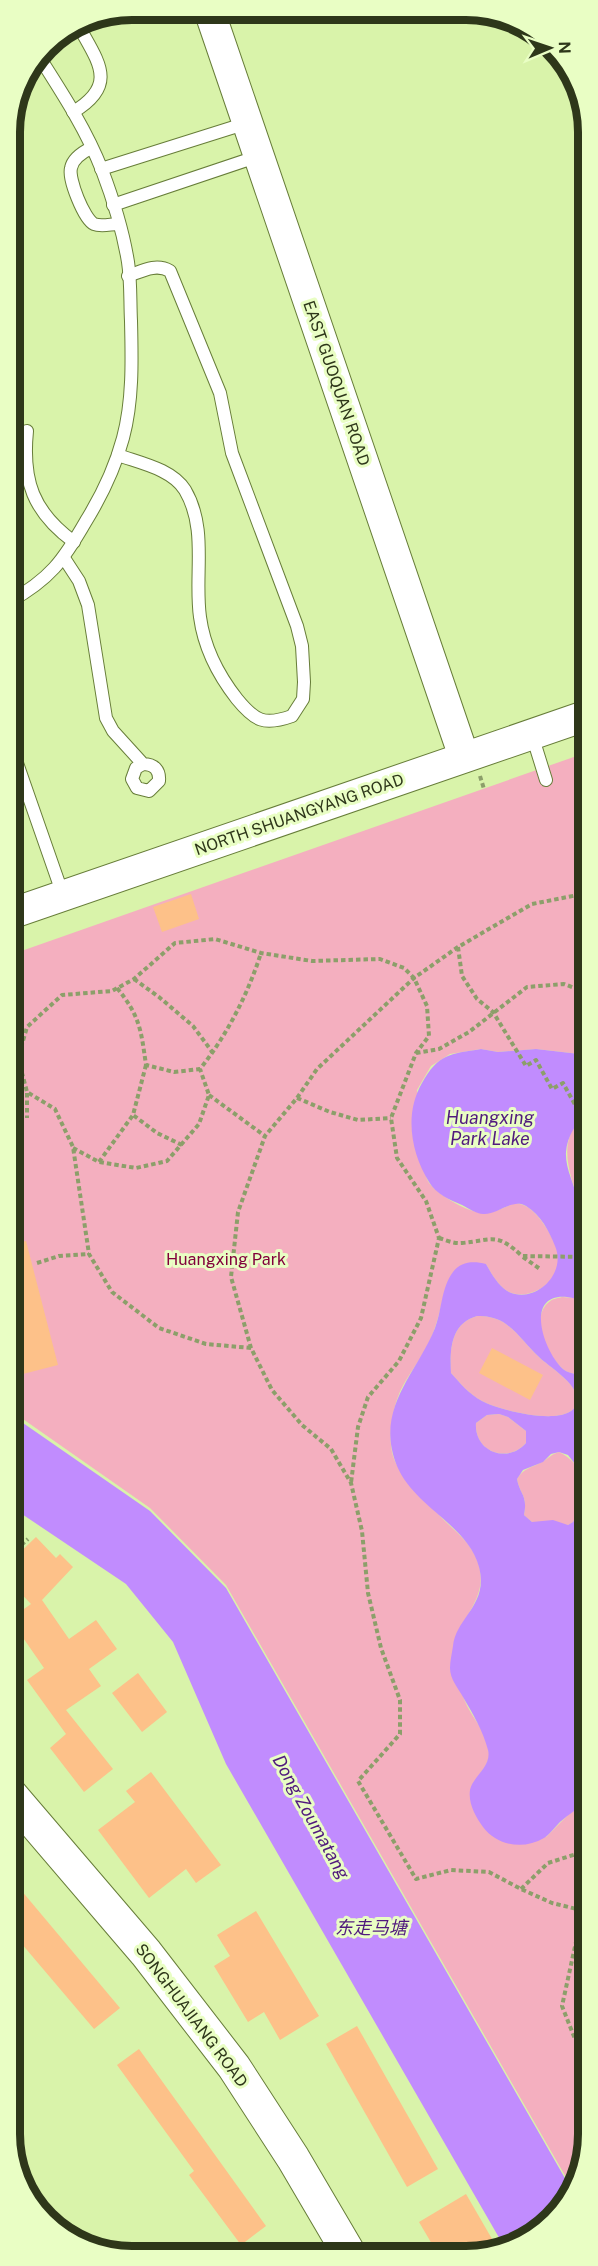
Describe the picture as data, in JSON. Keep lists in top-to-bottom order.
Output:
{
  "streets": {
    "main road": ["SONGHUAJIANG ROAD"],
    "street": ["EAST GUOQUAN ROAD", "NORTH SHUANGYANG ROAD"]
  },
  "crossings": [
    ["EAST GUOQUAN ROAD", "NORTH SHUANGYANG ROAD"]
  ],
  "water": ["Huangxing Park Lake", "Dong Zoumatang", "东走马塘"],
  "parks": ["Huangxing Park"],
  "north": "right"
}
